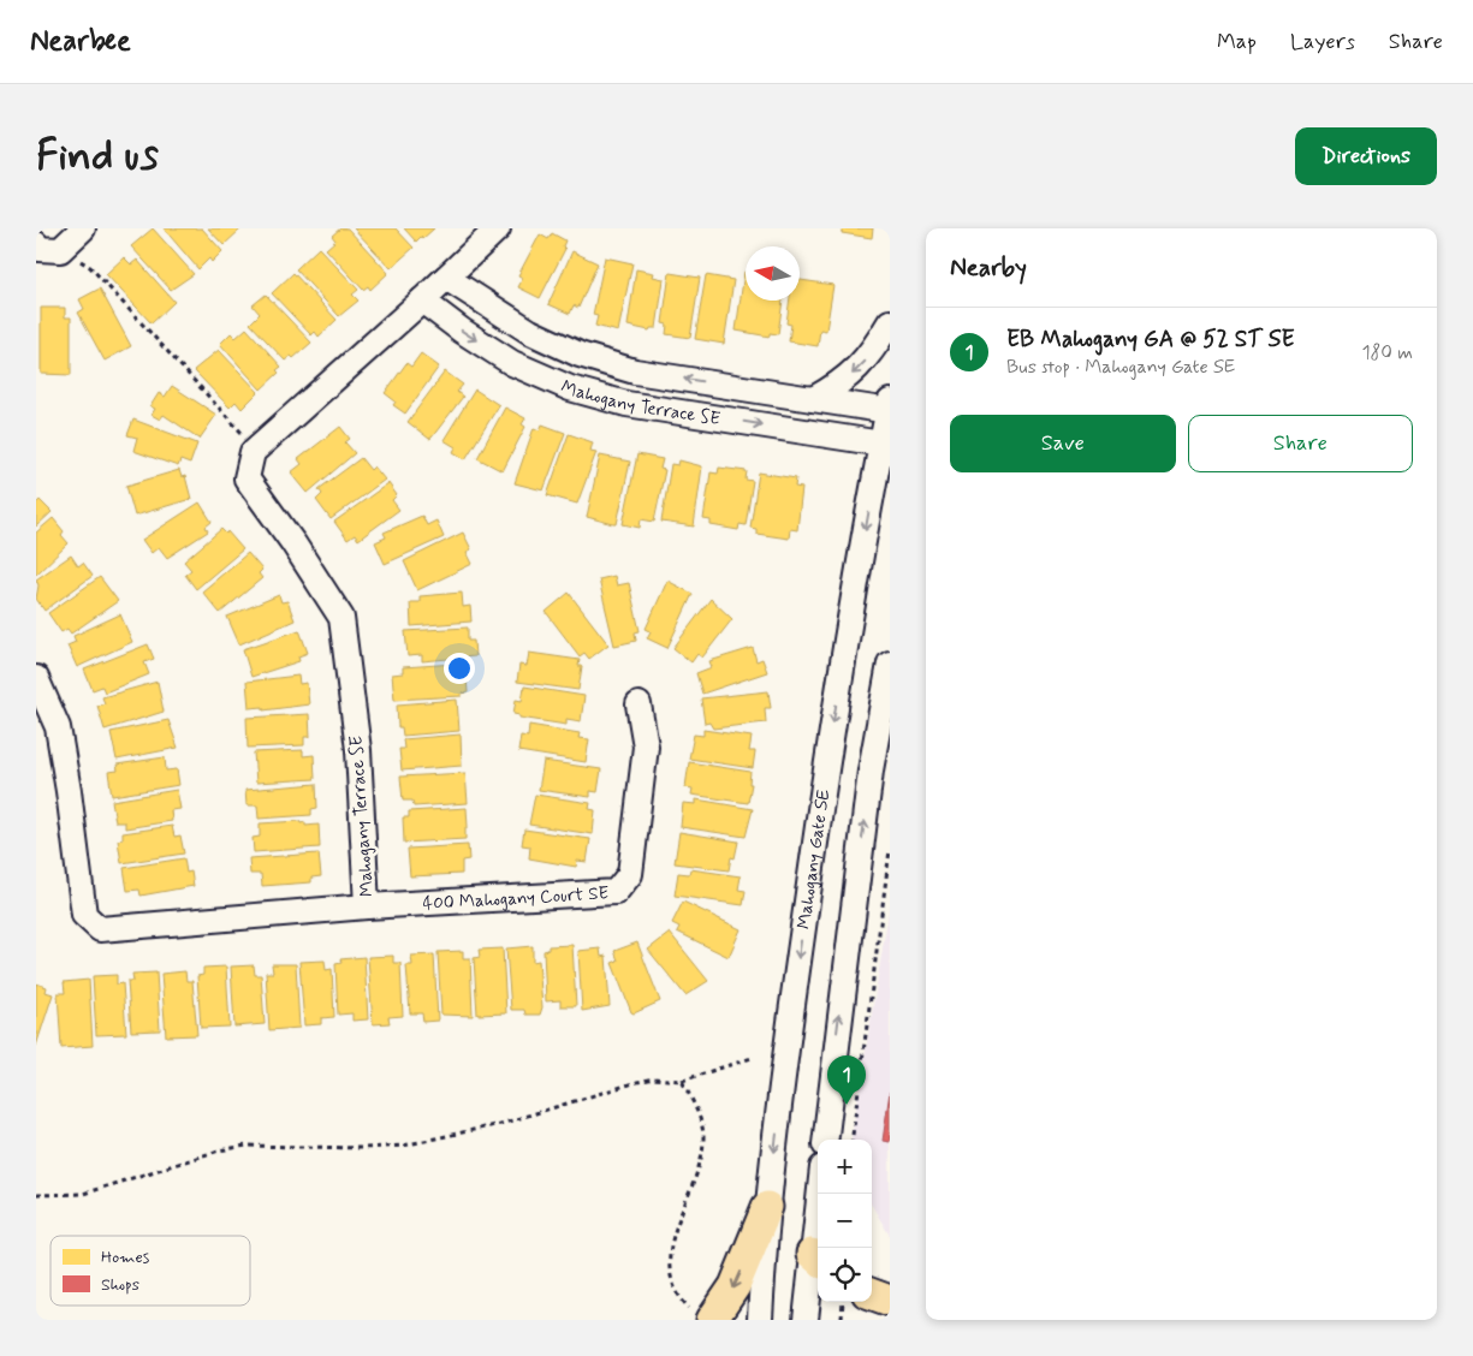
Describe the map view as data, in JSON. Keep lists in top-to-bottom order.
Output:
{
  "streets": {
    "street": ["Mahogany Terrace SE", "Mahogany Gate SE", "400 Mahogany Court SE"]
  },
  "crossings": [
    ["Mahogany Terrace SE", "Mahogany Gate SE"],
    ["Mahogany Terrace SE", "400 Mahogany Court SE"]
  ],
  "legend": ["Homes", "Shops"],
  "north": "left",
  "page": {
    "header": "Nearbee",
    "nav": ["Map", "Layers", "Share"],
    "buttons": [
      "Directions",
      ["Save", "Share"]
    ],
    "title": "Find us",
    "heading": "Nearby",
    "list": [
      {
        "mark": "1",
        "name": "EB Mahogany GA @ 52 ST SE",
        "note": "Bus stop · Mahogany Gate SE",
        "value": "180 m"
      }
    ],
    "pins": "1",
    "map_buttons": ["+", "−"]
  }
}
